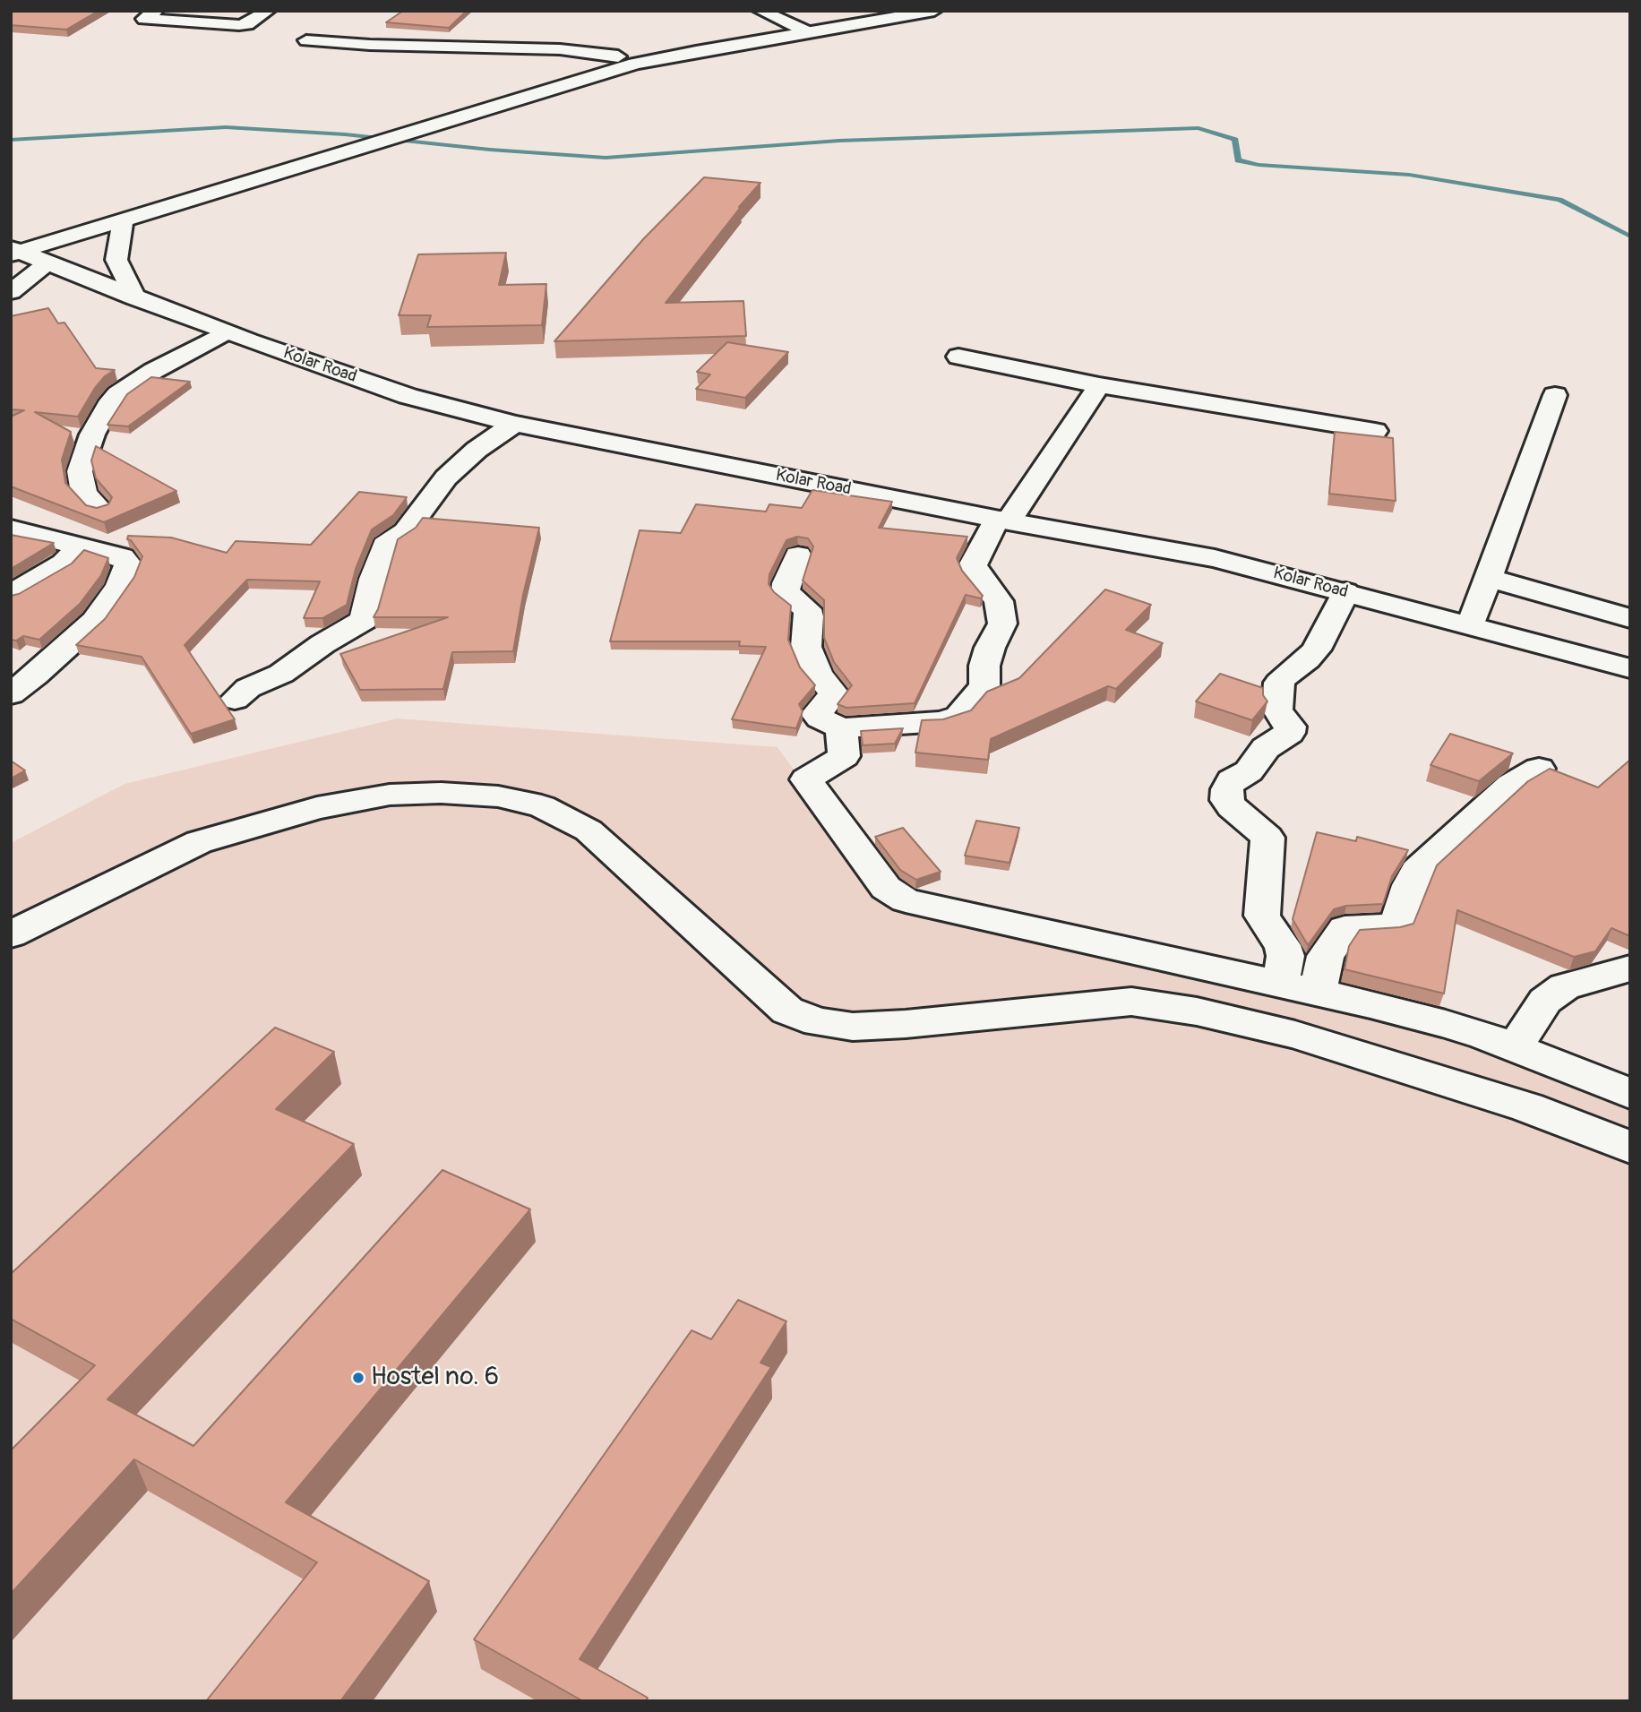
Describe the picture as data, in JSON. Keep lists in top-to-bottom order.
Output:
{
  "streets": {
    "street": ["Kolar Road"]
  },
  "places": ["Hostel no. 6"]
}
